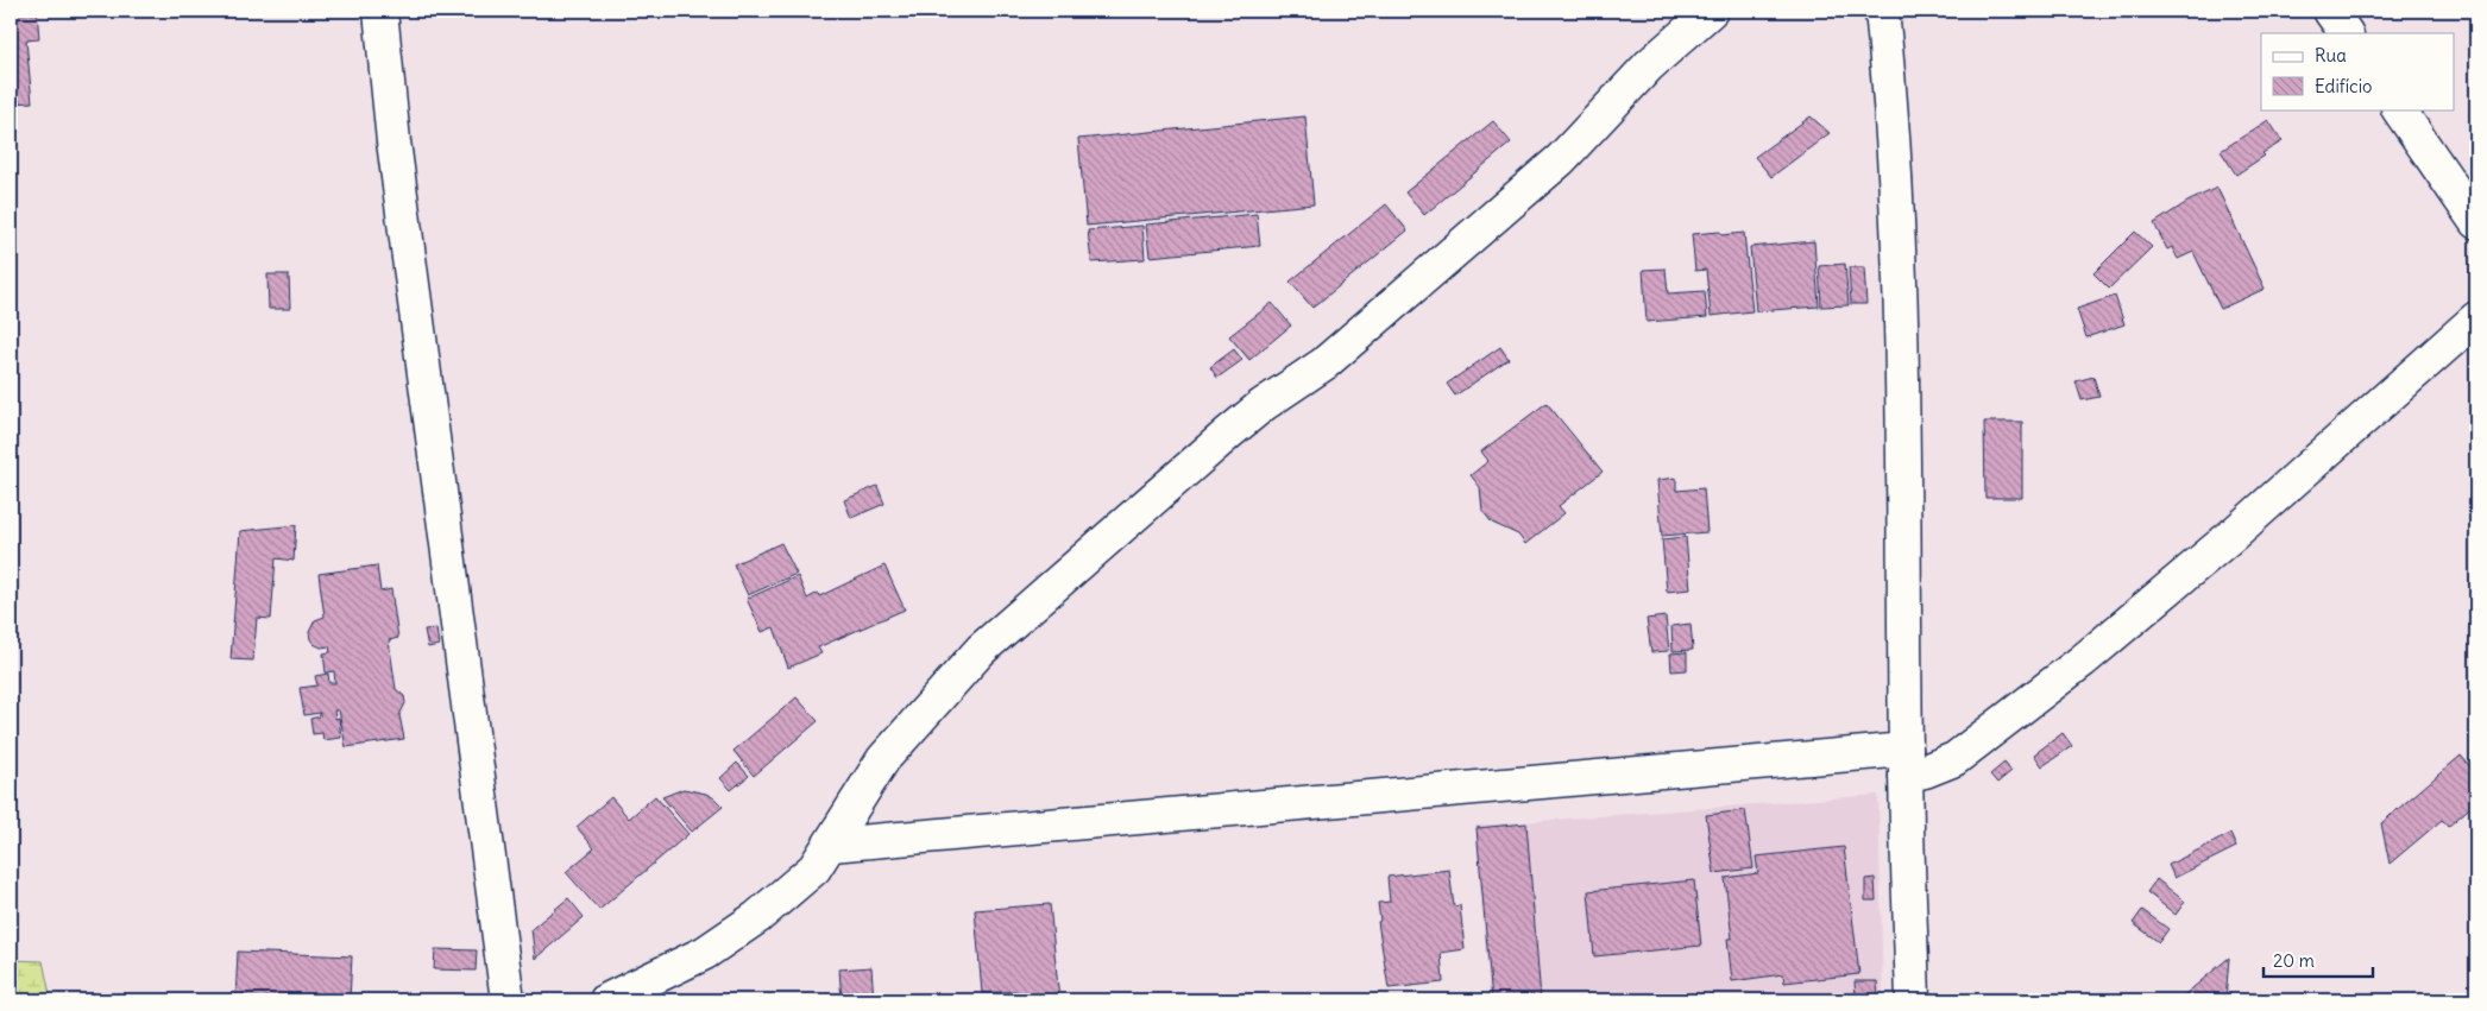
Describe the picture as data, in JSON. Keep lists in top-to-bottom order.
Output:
{
  "legend": ["Rua", "Edifício"],
  "scale_bar": "20 m"
}
